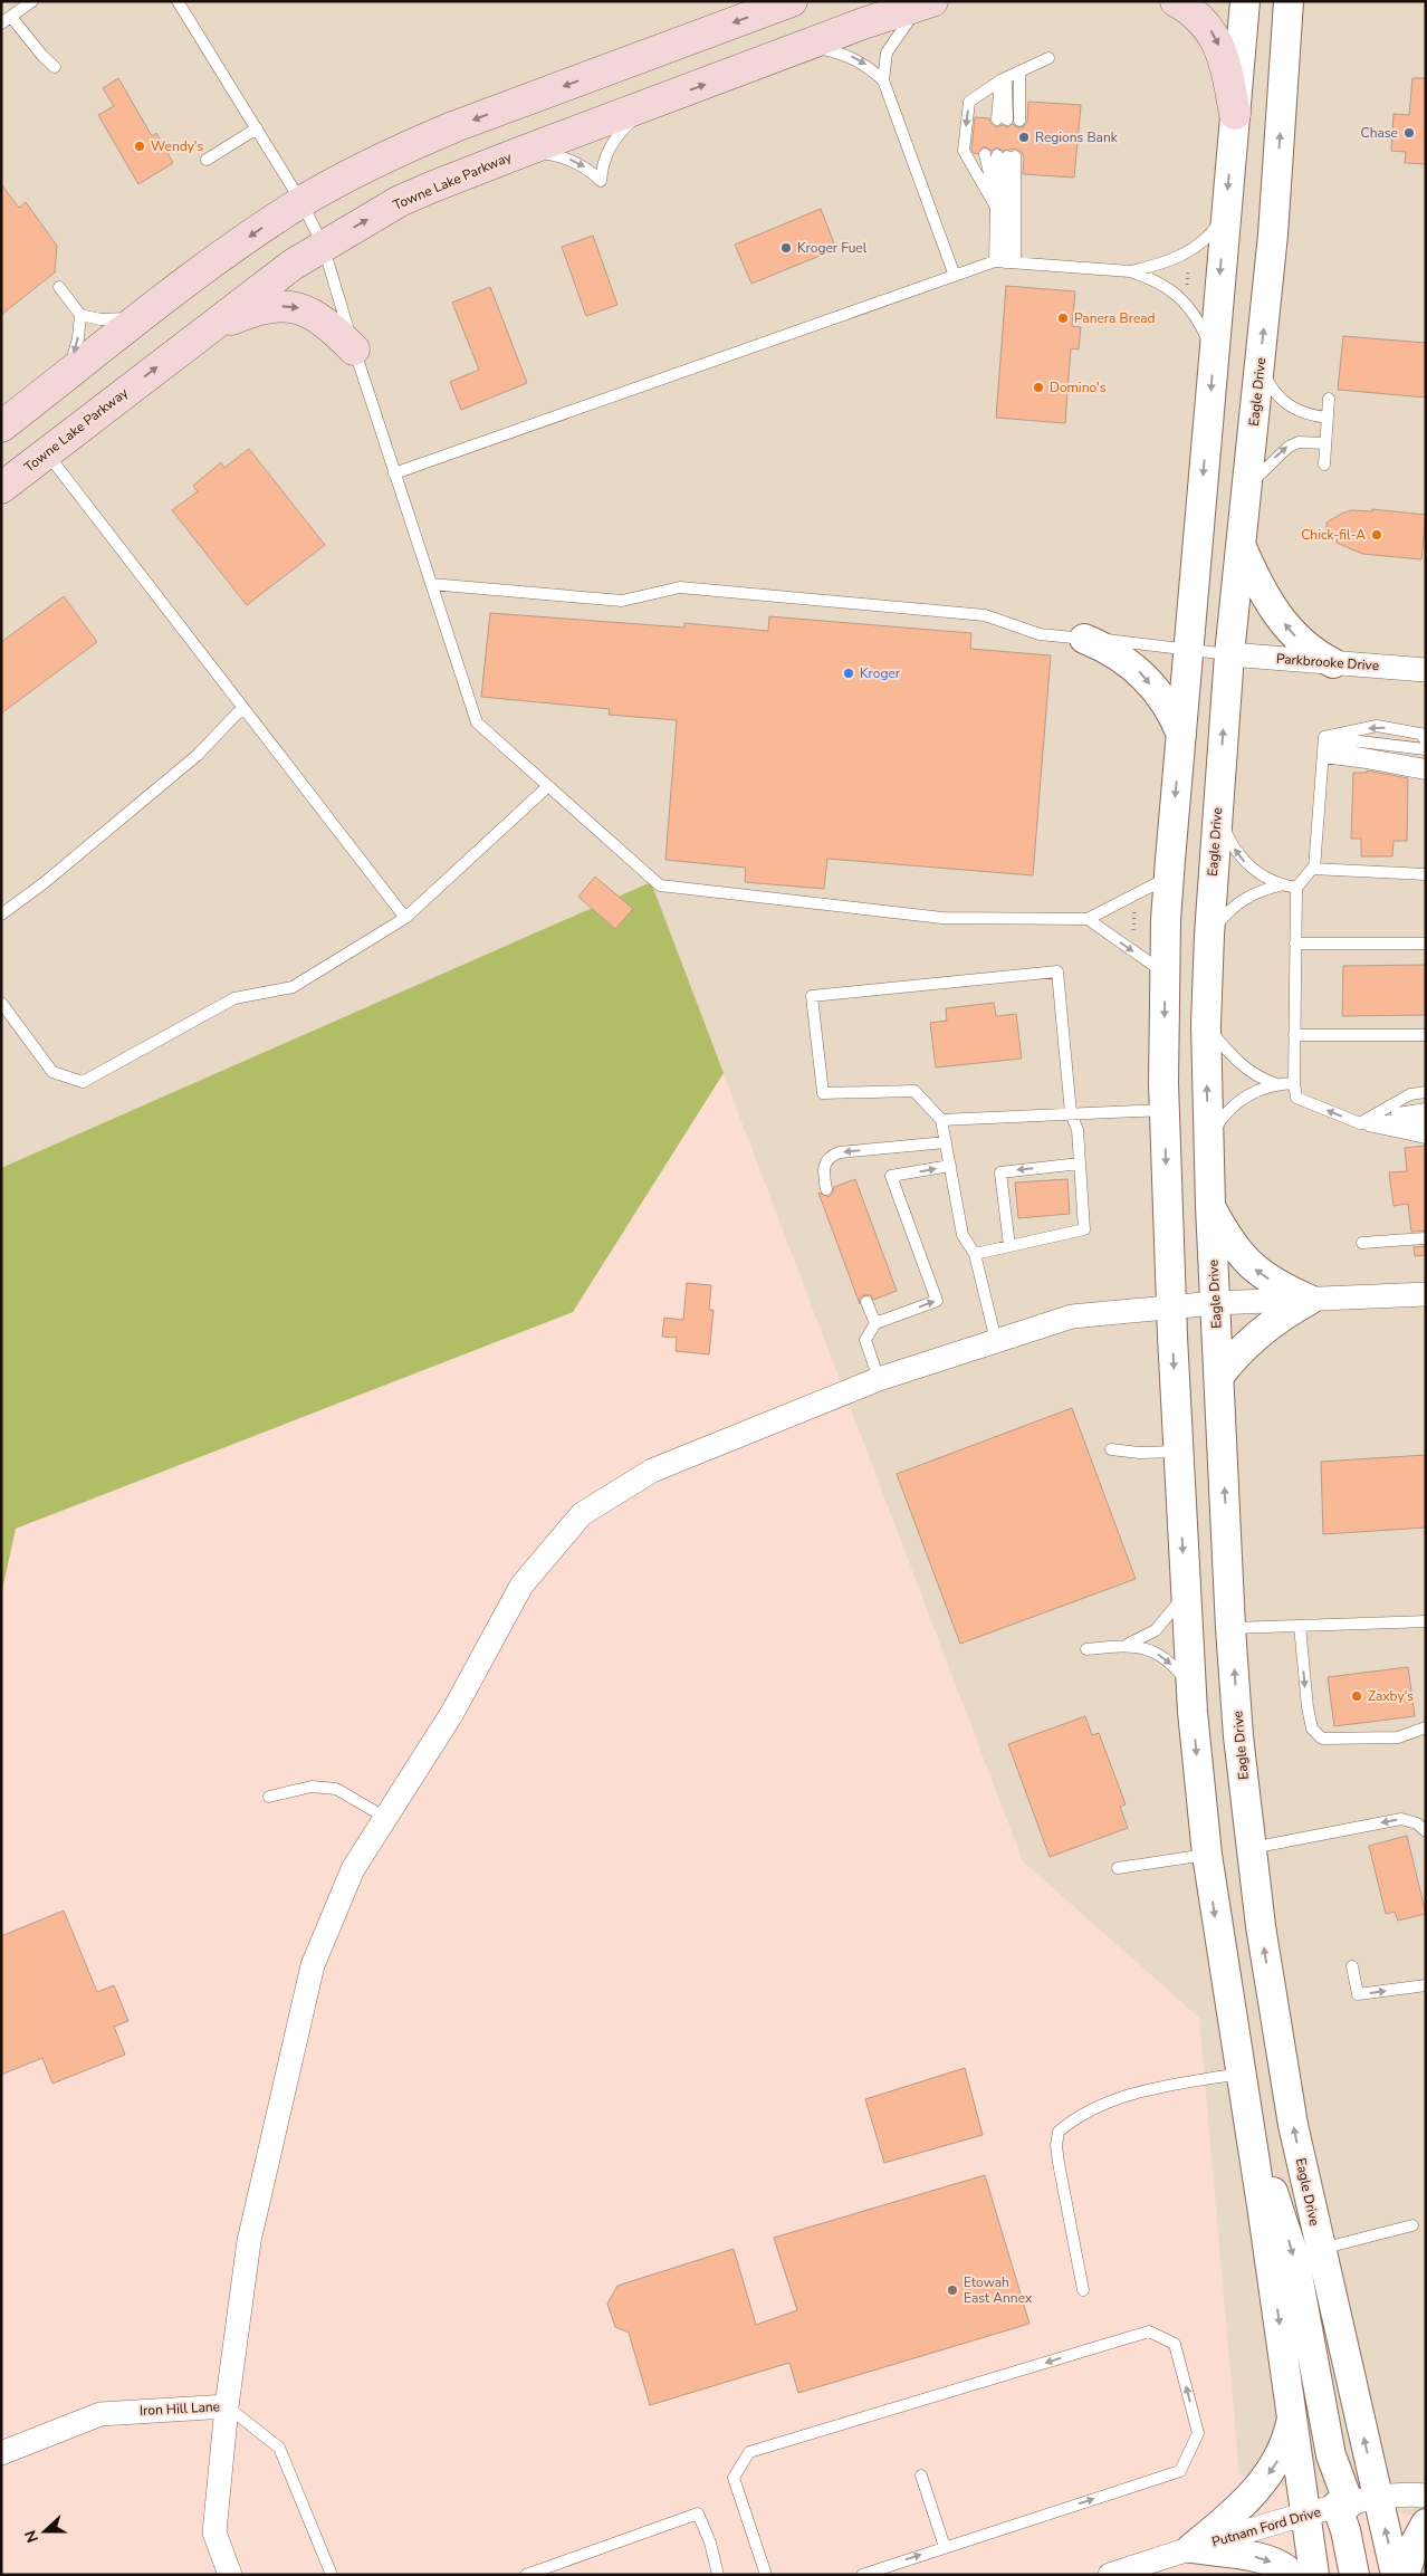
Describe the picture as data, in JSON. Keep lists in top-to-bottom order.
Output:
{
  "streets": {
    "main road": ["Towne Lake Parkway"],
    "street": [
      "Eagle Drive",
      "Parkbrooke Drive",
      "Iron Hill Lane",
      "Putnam Ford Drive"
    ]
  },
  "crossings": [
    ["Eagle Drive", "Parkbrooke Drive"],
    ["Eagle Drive", "Putnam Ford Drive"]
  ],
  "places": [
    "Chase",
    "Regions Bank",
    "Wendy's",
    "Kroger Fuel",
    "Panera Bread",
    "Domino's",
    "Chick-fil-A",
    "Kroger",
    "Zaxby's",
    "Etowah East Annex"
  ],
  "north": "left"
}
